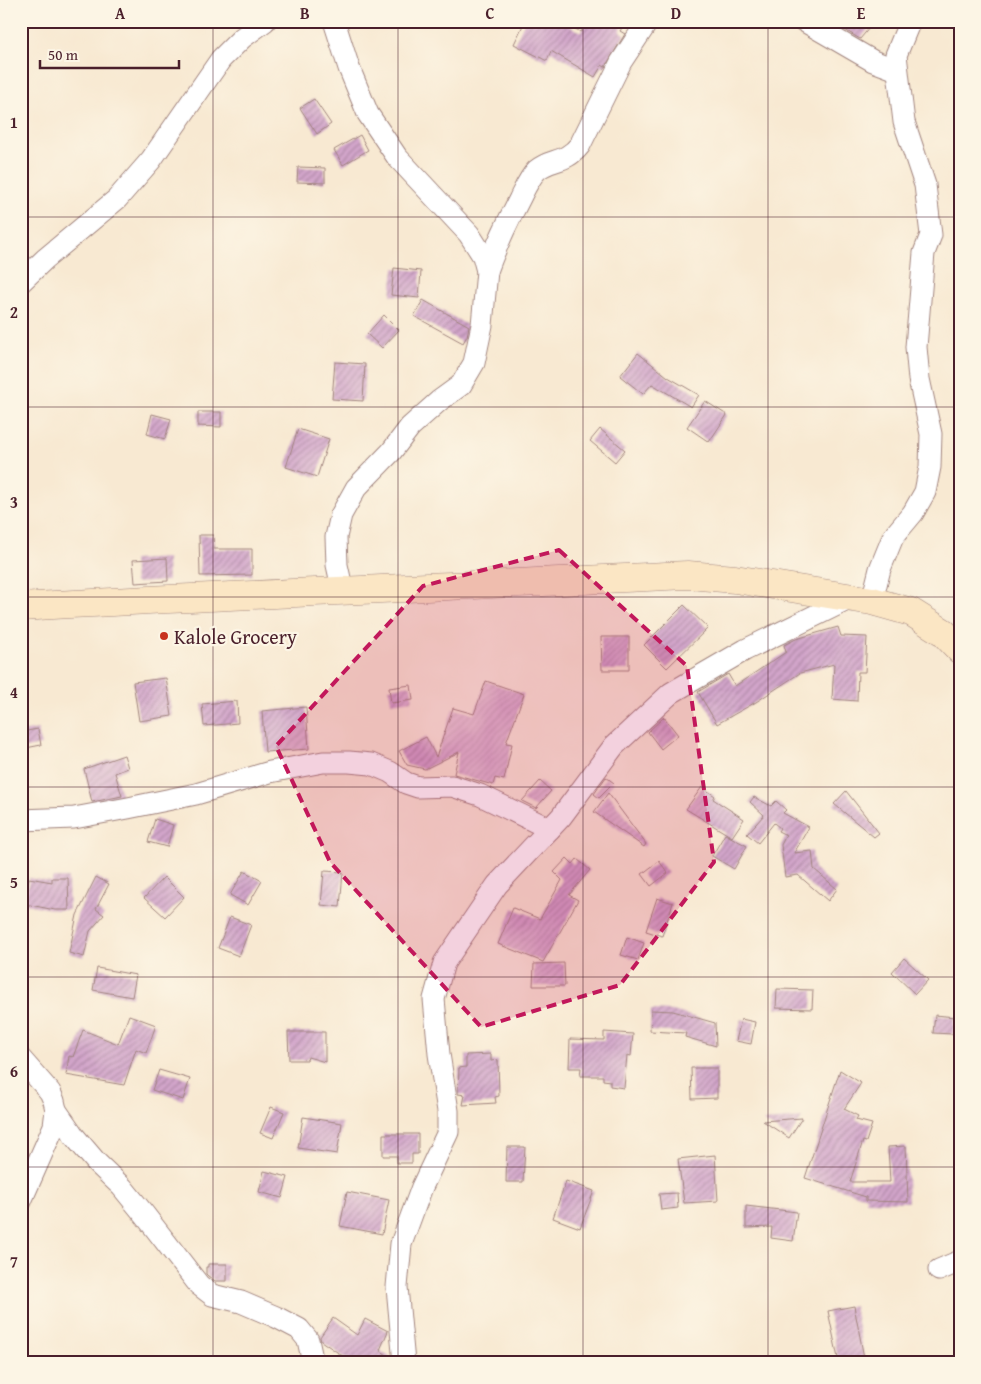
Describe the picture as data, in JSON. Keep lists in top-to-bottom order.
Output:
{
  "places": ["Kalole Grocery"],
  "scale_bar": "50 m",
  "grid": {
    "columns": [
      "A",
      "B",
      "C",
      "D",
      "E"
    ],
    "rows": [
      "1",
      "2",
      "3",
      "4",
      "5",
      "6",
      "7"
    ]
  }
}
